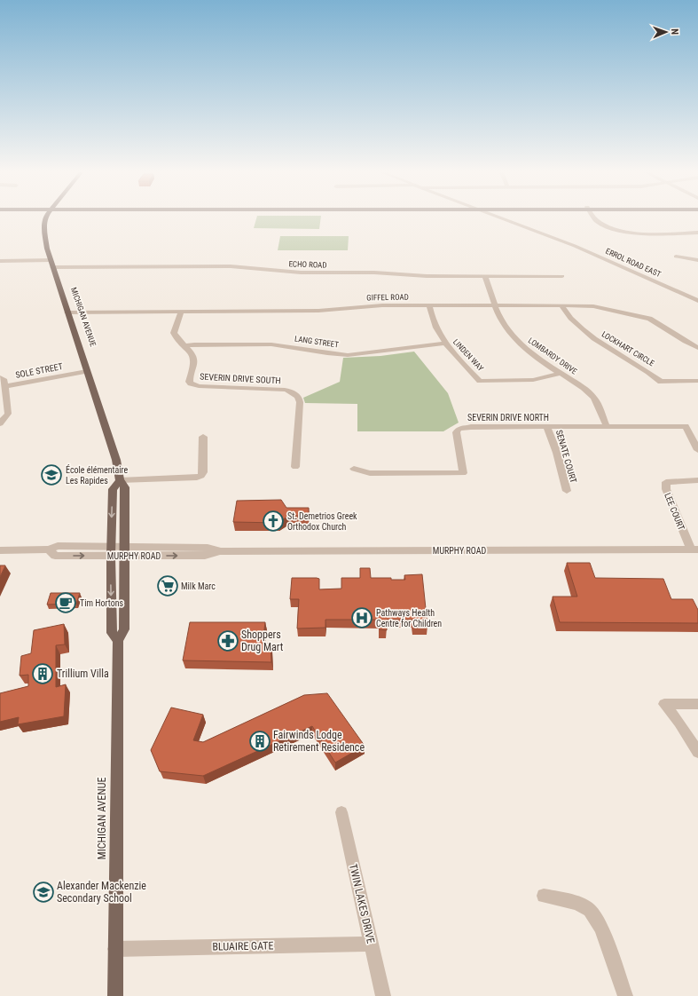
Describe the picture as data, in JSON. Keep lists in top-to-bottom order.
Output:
{
  "streets": {
    "main road": ["MICHIGAN AVENUE"],
    "street": [
      "ERROL ROAD EAST",
      "ECHO ROAD",
      "GIFFEL ROAD",
      "LANG STREET",
      "LOCKHART CIRCLE",
      "LINDEN WAY",
      "LOMBARDY DRIVE",
      "SOLE STREET",
      "SEVERIN DRIVE SOUTH",
      "SEVERIN DRIVE NORTH",
      "SENATE COURT",
      "LEE COURT",
      "MURPHY ROAD",
      "TWIN LAKES DRIVE",
      "BLUAIRE GATE"
    ]
  },
  "crossings": [
    ["ECHO ROAD", "MICHIGAN AVENUE"],
    ["ECHO ROAD", "LOMBARDY DRIVE"],
    ["GIFFEL ROAD", "MICHIGAN AVENUE"],
    ["GIFFEL ROAD", "LOCKHART CIRCLE"],
    ["GIFFEL ROAD", "LINDEN WAY"],
    ["GIFFEL ROAD", "LOMBARDY DRIVE"],
    ["GIFFEL ROAD", "SEVERIN DRIVE SOUTH"],
    ["MICHIGAN AVENUE", "SOLE STREET"],
    ["MICHIGAN AVENUE", "MURPHY ROAD"],
    ["MICHIGAN AVENUE", "BLUAIRE GATE"],
    ["LANG STREET", "LINDEN WAY"],
    ["LANG STREET", "SEVERIN DRIVE SOUTH"],
    ["LINDEN WAY", "LOMBARDY DRIVE"],
    ["LOMBARDY DRIVE", "SEVERIN DRIVE NORTH"],
    ["SEVERIN DRIVE NORTH", "SENATE COURT"],
    ["LEE COURT", "MURPHY ROAD"],
    ["TWIN LAKES DRIVE", "BLUAIRE GATE"]
  ],
  "places": {
    "school or university": ["École élémentaire Les Rapides", "Alexander Mackenzie Secondary School"],
    "church": ["St. Demetrios Greek Orthodox Church"],
    "supermarket": ["Milk Marc"],
    "cafe": ["Tim Hortons"],
    "hospital": ["Pathways Health Centre for Children"],
    "pharmacy": ["Shoppers Drug Mart"],
    "building": ["Trillium Villa", "Fairwinds Lodge Retirement Residence"]
  },
  "north": "right"
}
